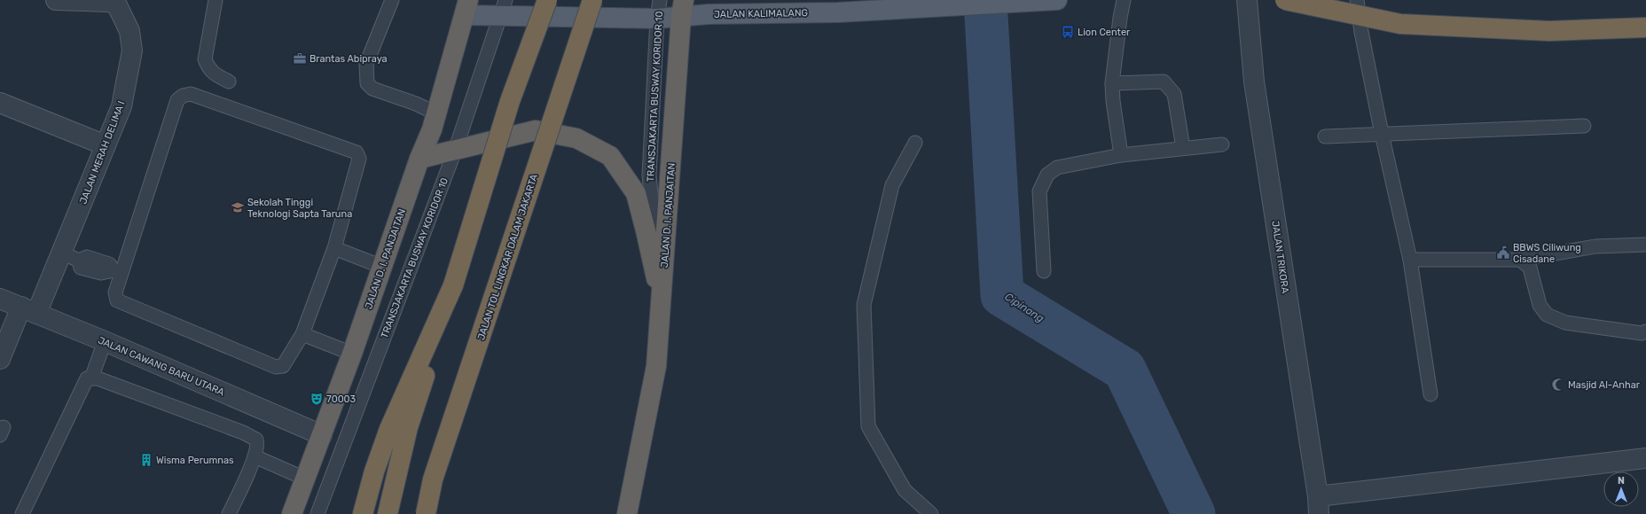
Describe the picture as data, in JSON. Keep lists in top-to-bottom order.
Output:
{
  "streets": {
    "highway": ["JALAN D. I. PANJAITAN", "JALAN TOL LINGKAR DALAM JAKARTA"],
    "main road": ["JALAN KALIMALANG"],
    "street": ["JALAN MERAH DELIMA I", "JALAN TRIKORA", "JALAN CAWANG BARU UTARA"],
    "lane": ["TRANSJAKARTA BUSWAY KORIDOR 10"]
  },
  "crossings": [
    ["JALAN KALIMALANG", "TRANSJAKARTA BUSWAY KORIDOR 10"],
    ["JALAN KALIMALANG", "JALAN D. I. PANJAITAN"],
    ["TRANSJAKARTA BUSWAY KORIDOR 10", "JALAN D. I. PANJAITAN"],
    ["JALAN MERAH DELIMA I", "JALAN CAWANG BARU UTARA"],
    ["JALAN D. I. PANJAITAN", "JALAN CAWANG BARU UTARA"]
  ],
  "water": ["Cipinang"],
  "places": {
    "bus stop": ["Lion Center"],
    "office": ["Brantas Abipraya"],
    "school or university": ["Sekolah Tinggi Teknologi Sapta Taruna"],
    "public building": ["BBWS Ciliwung Cisadane"],
    "mosque": ["Masjid Al-Anhar"],
    "theatre": ["70003"],
    "building": ["Wisma Perumnas"]
  },
  "north": "top"
}
